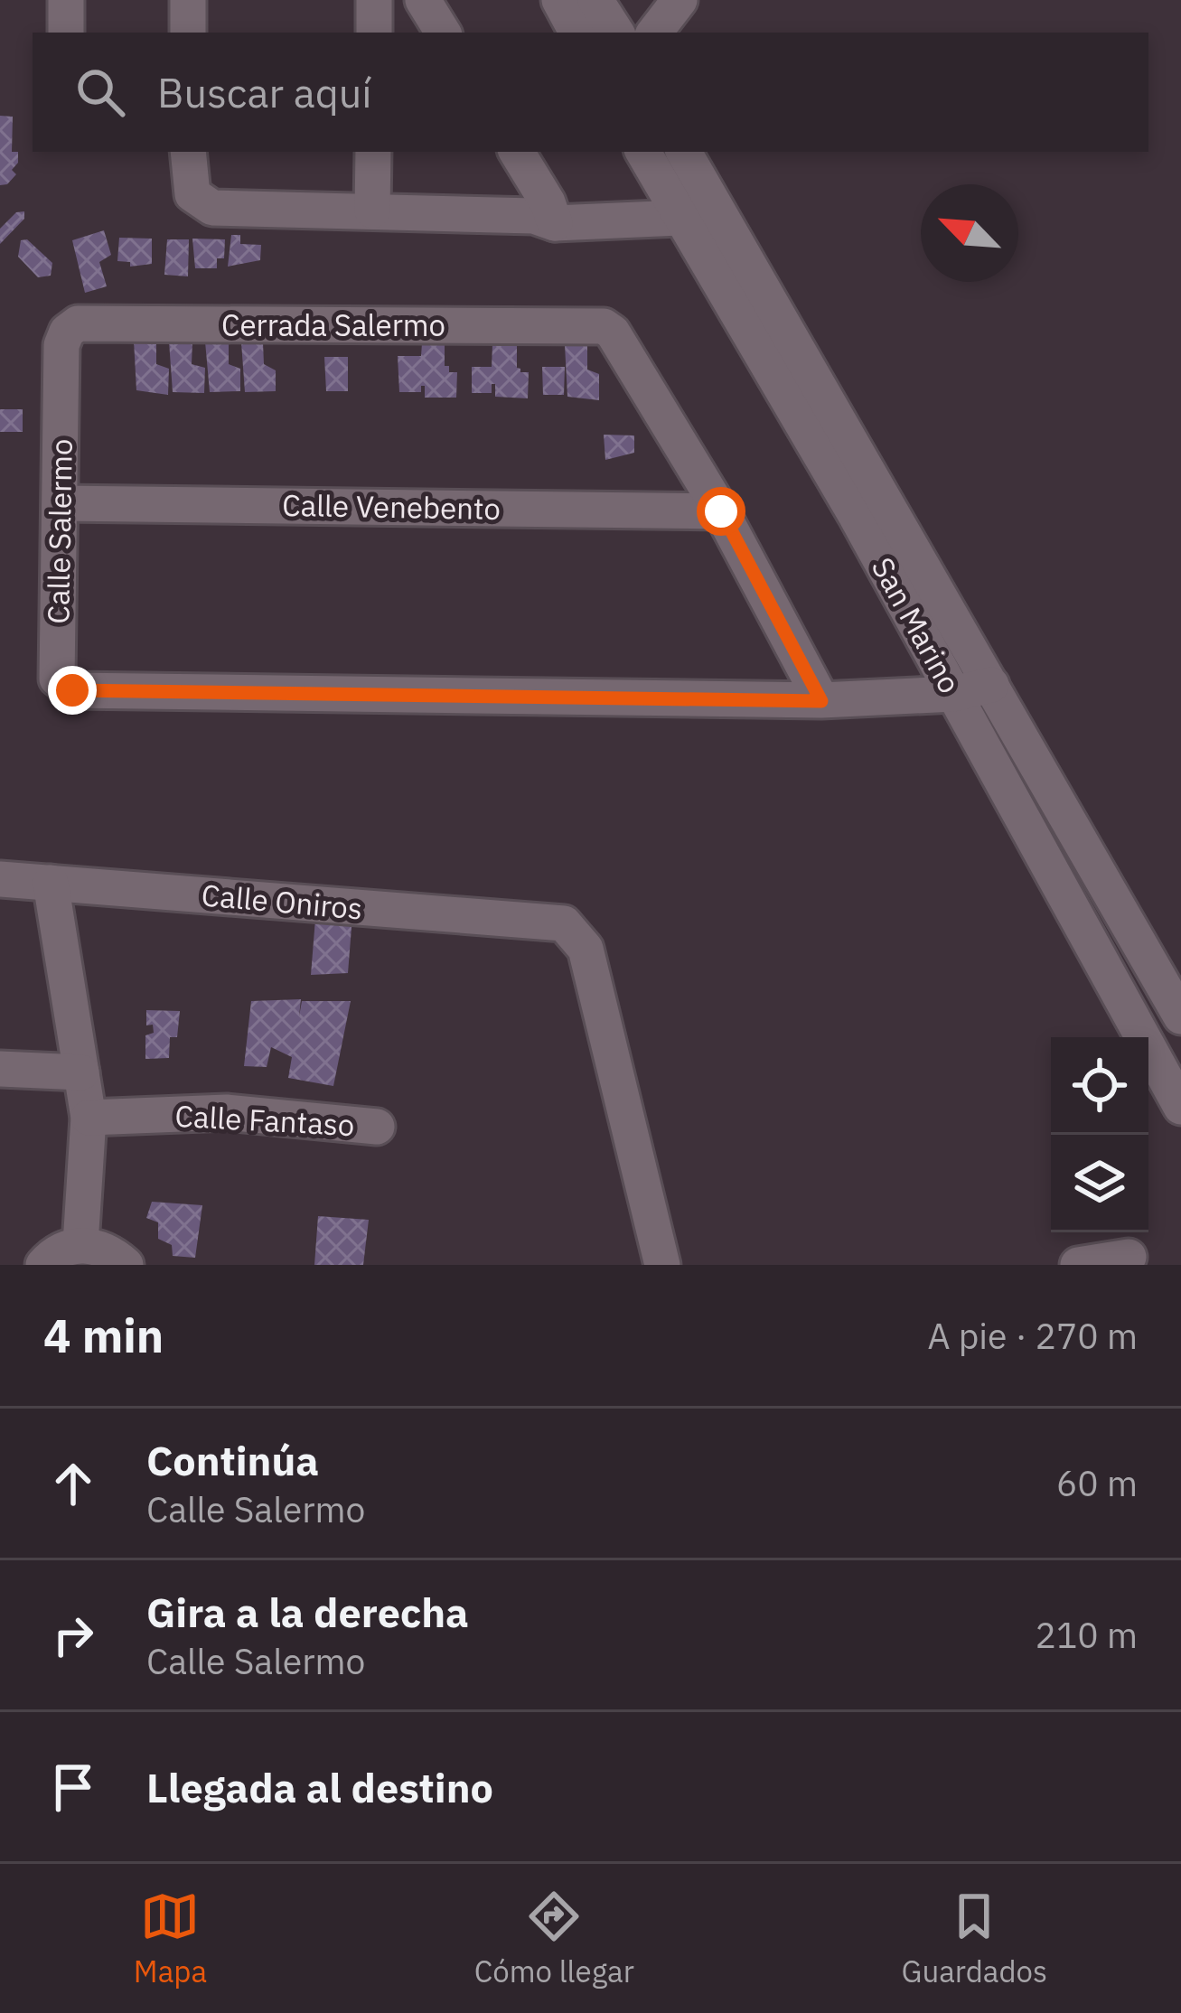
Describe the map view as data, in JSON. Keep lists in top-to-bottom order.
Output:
{
  "streets": {
    "street": [
      "Cerrada Salermo",
      "Calle Venebento",
      "Calle Salermo",
      "San Marino",
      "Calle Oniros",
      "Calle Fantaso"
    ]
  },
  "crossings": [
    ["Cerrada Salermo", "Calle Venebento"],
    ["Cerrada Salermo", "Calle Salermo"],
    ["Calle Venebento", "Calle Salermo"],
    ["Calle Salermo", "San Marino"]
  ],
  "north": "top left",
  "page": {
    "search": "Buscar aquí",
    "heading": ["4 min", "A pie · 270 m"],
    "list": [
      ["Continúa", "Calle Salermo", "60 m"],
      ["Gira a la derecha", "Calle Salermo", "210 m"],
      "Llegada al destino"
    ],
    "nav": ["Mapa", "Cómo llegar", "Guardados"]
  }
}
